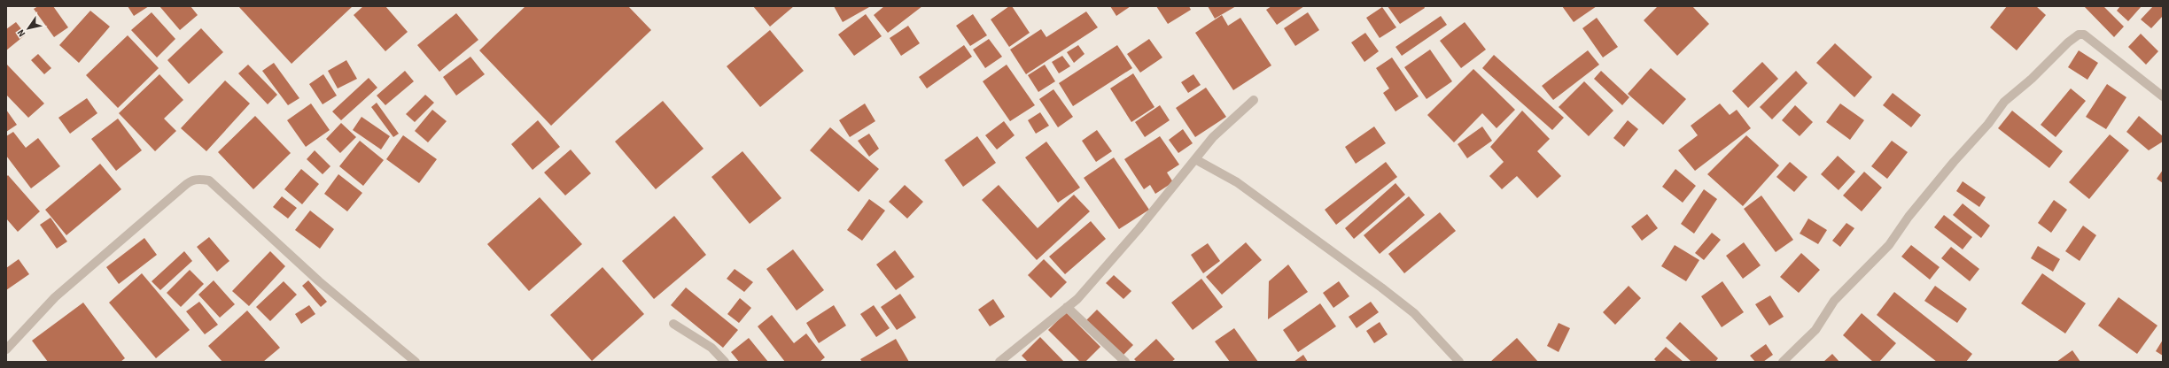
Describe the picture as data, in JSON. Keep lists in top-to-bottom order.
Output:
{
  "north": "bottom left"
}
